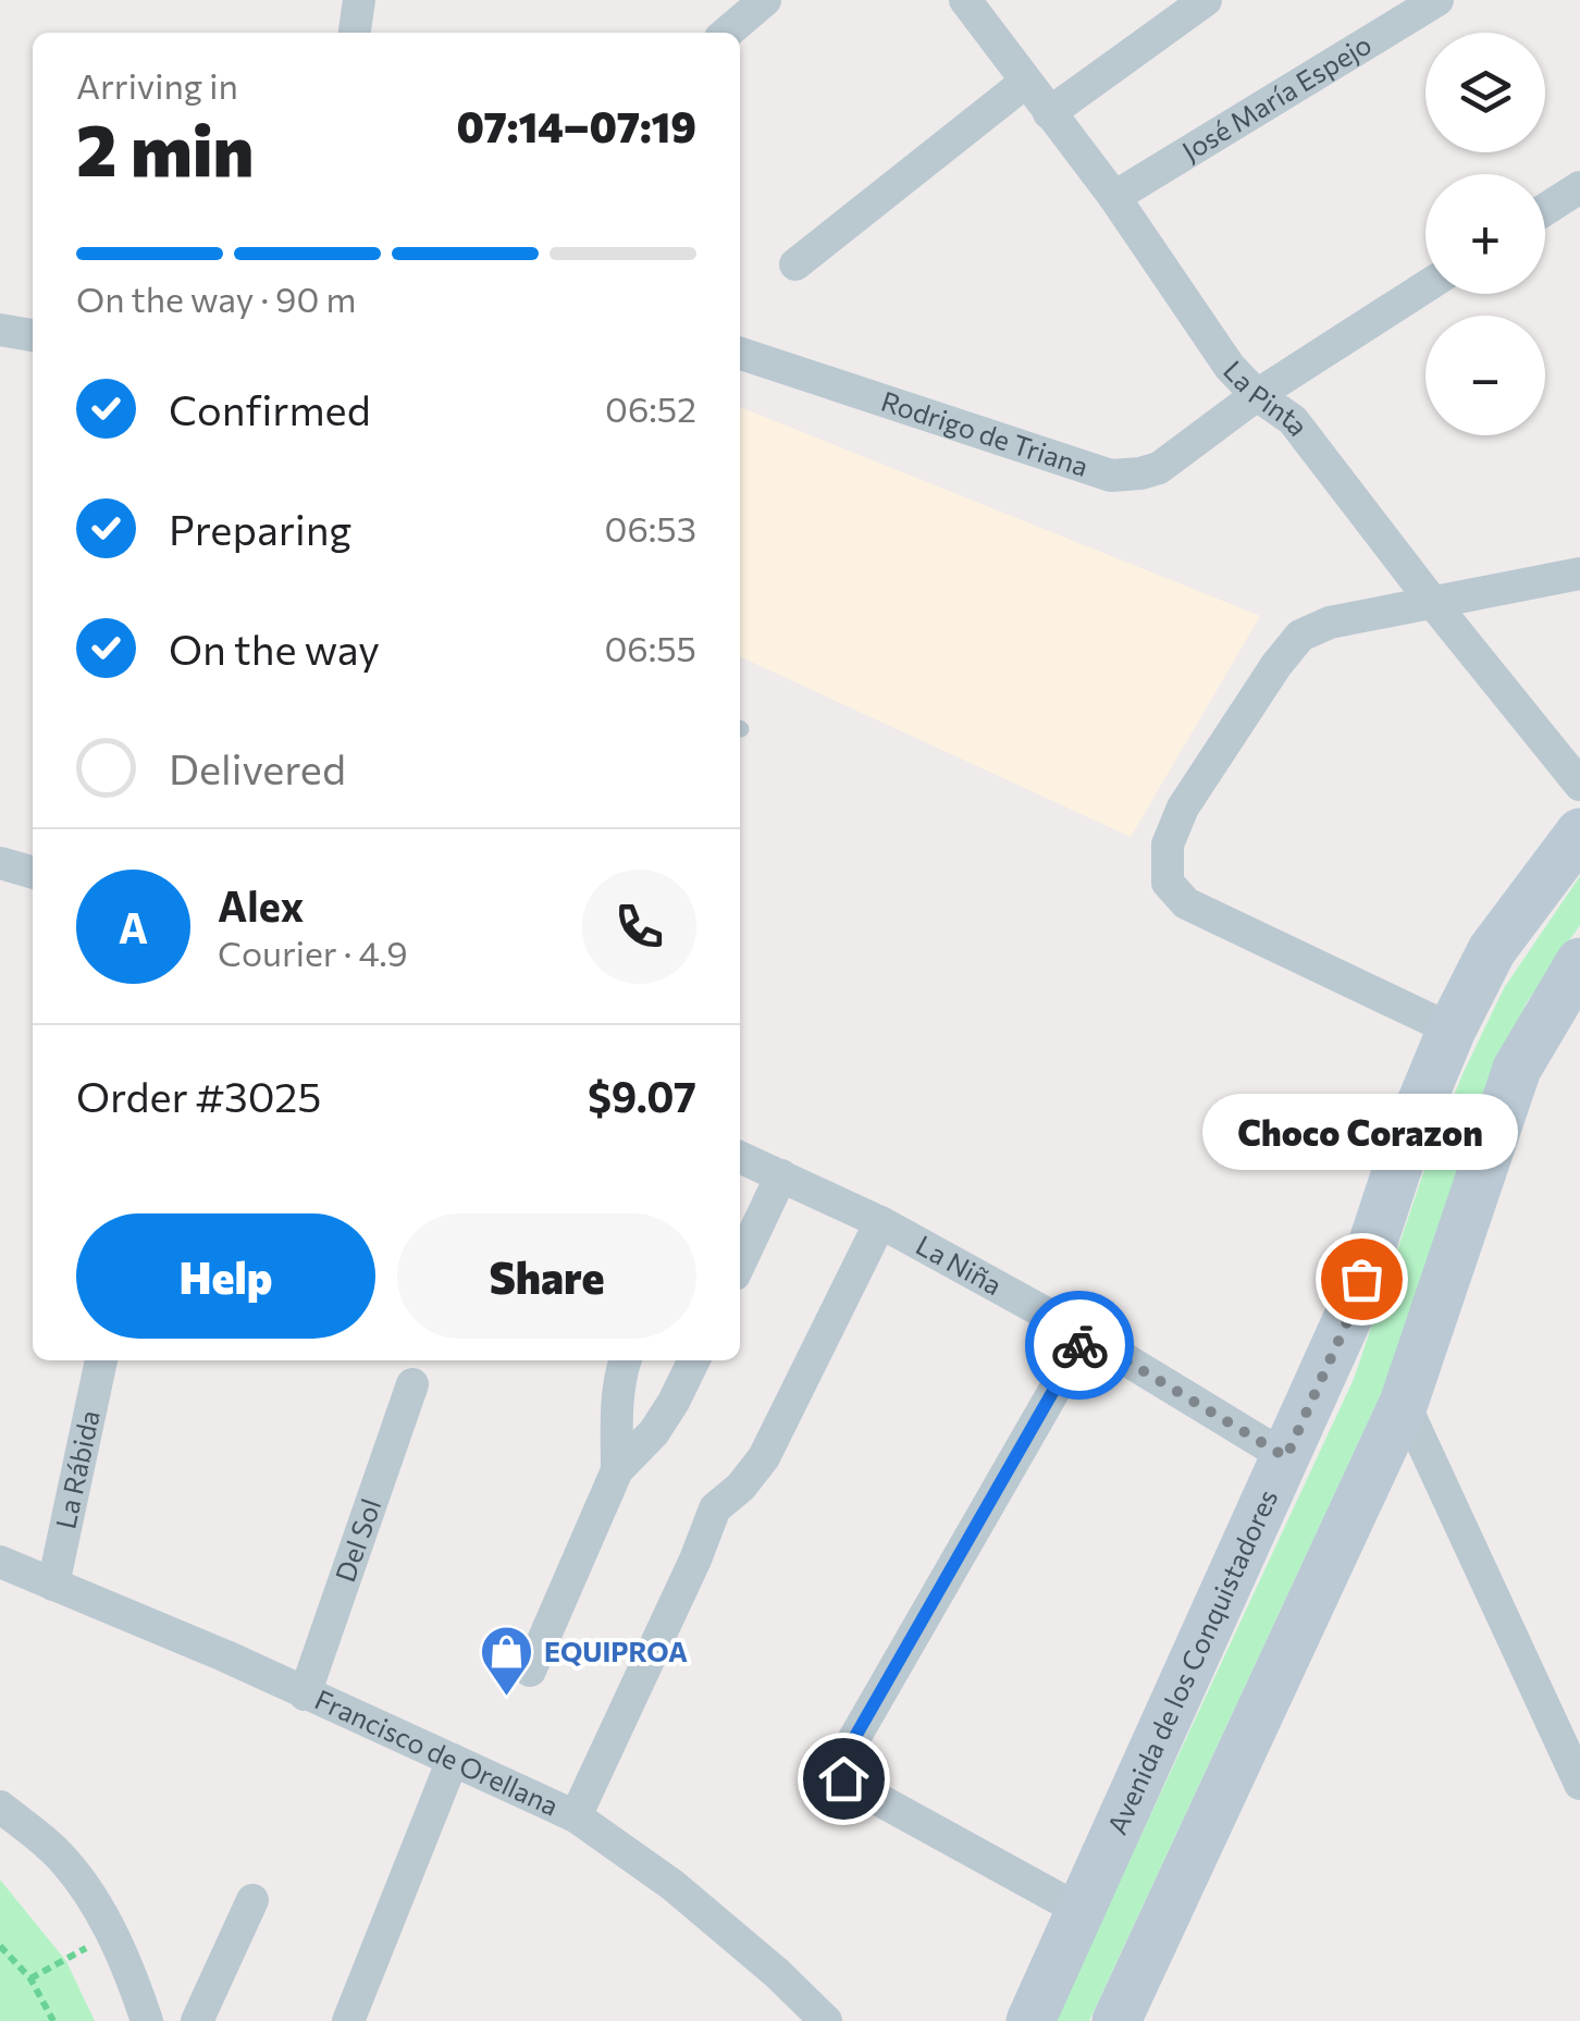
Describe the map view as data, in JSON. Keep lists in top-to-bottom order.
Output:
{
  "streets": {
    "main road": ["Avenida de los Conquistadores"],
    "street": [
      "José María Espejo",
      "La Pinta",
      "Rodrigo de Triana",
      "La Niña",
      "La Rábida",
      "Del Sol",
      "Francisco de Orellana"
    ]
  },
  "crossings": [
    ["José María Espejo", "La Pinta"],
    ["La Pinta", "Rodrigo de Triana"],
    ["La Niña", "Avenida de los Conquistadores"],
    ["La Rábida", "Francisco de Orellana"],
    ["Del Sol", "Francisco de Orellana"]
  ],
  "places": {
    "other": ["Choco Corazon"],
    "shop": ["EQUIPROA"]
  },
  "page": {
    "map_buttons": ["+", "−"],
    "heading": ["2 min", "Arriving in", "07:14–07:19"],
    "panel": [
      "Alex",
      "Courier · 4.9",
      "Order #3025",
      "$9.07"
    ],
    "bar": "On the way · 90 m",
    "list": [
      ["Confirmed", "06:52"],
      ["Preparing", "06:53"],
      ["On the way", "06:55"],
      "Delivered"
    ],
    "round": "A",
    "bubble": "Choco Corazon",
    "buttons": ["Help", "Share"]
  }
}
